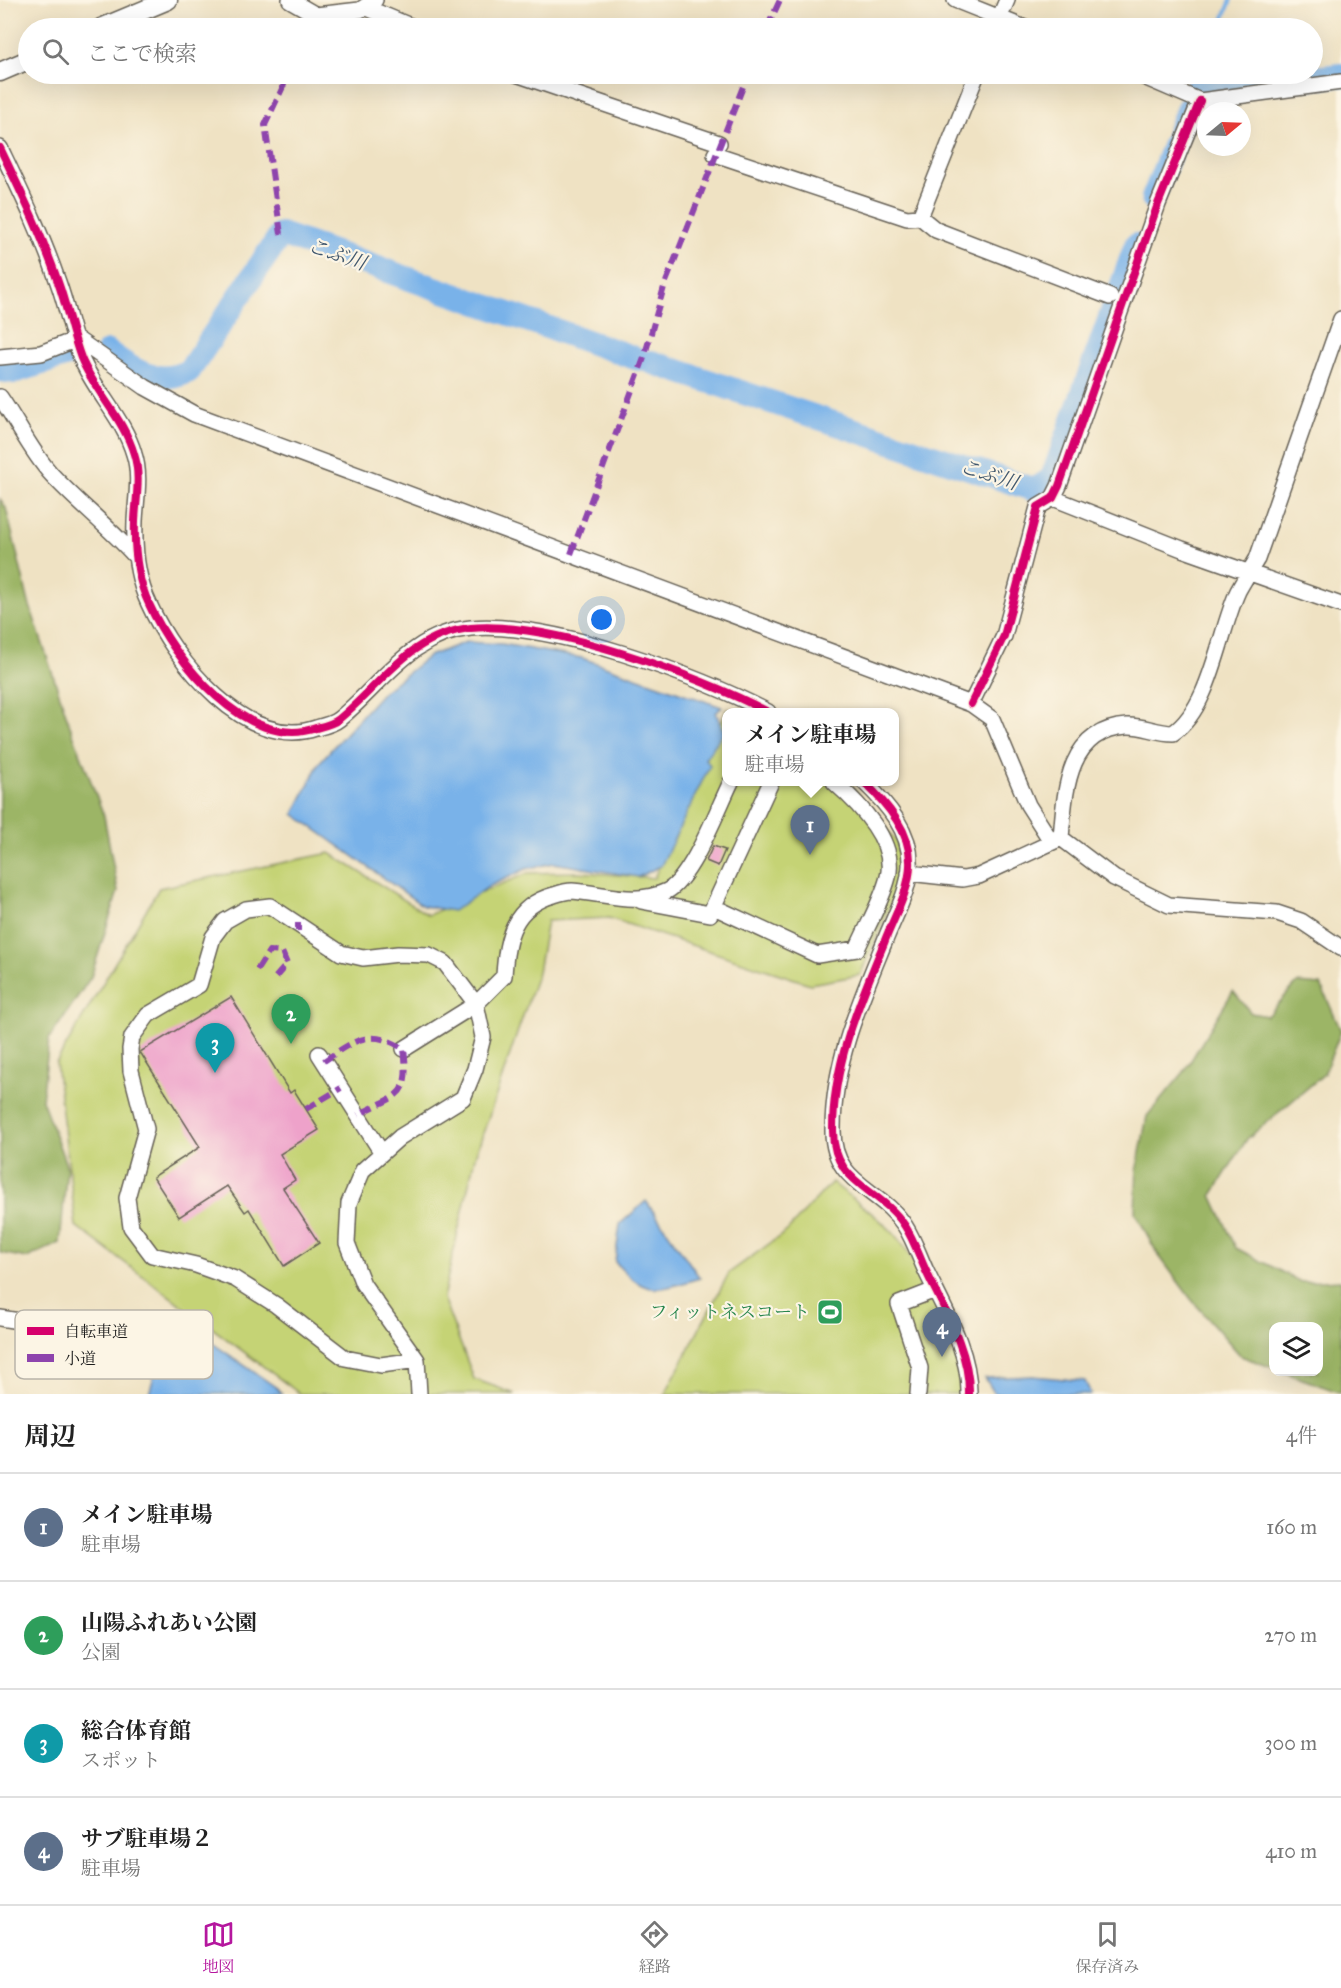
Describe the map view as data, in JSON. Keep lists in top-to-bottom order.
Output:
{
  "water": ["こぶ川"],
  "places": {
    "sports": ["フィットネスコート"]
  },
  "legend": ["自転車道", "小道"],
  "north": "right",
  "page": {
    "search": "ここで検索",
    "popup": ["メイン駐車場", "駐車場"],
    "pins": [
      "1",
      "2",
      "3",
      "4"
    ],
    "heading": ["周辺", "4件"],
    "list": [
      {
        "mark": "1",
        "name": "メイン駐車場",
        "note": "駐車場",
        "value": "160 m"
      },
      {
        "mark": "2",
        "name": "山陽ふれあい公園",
        "note": "公園",
        "value": "270 m"
      },
      {
        "mark": "3",
        "name": "総合体育館",
        "note": "スポット",
        "value": "300 m"
      },
      {
        "mark": "4",
        "name": "サブ駐車場２",
        "note": "駐車場",
        "value": "410 m"
      }
    ],
    "nav": ["地図", "経路", "保存済み"]
  }
}
